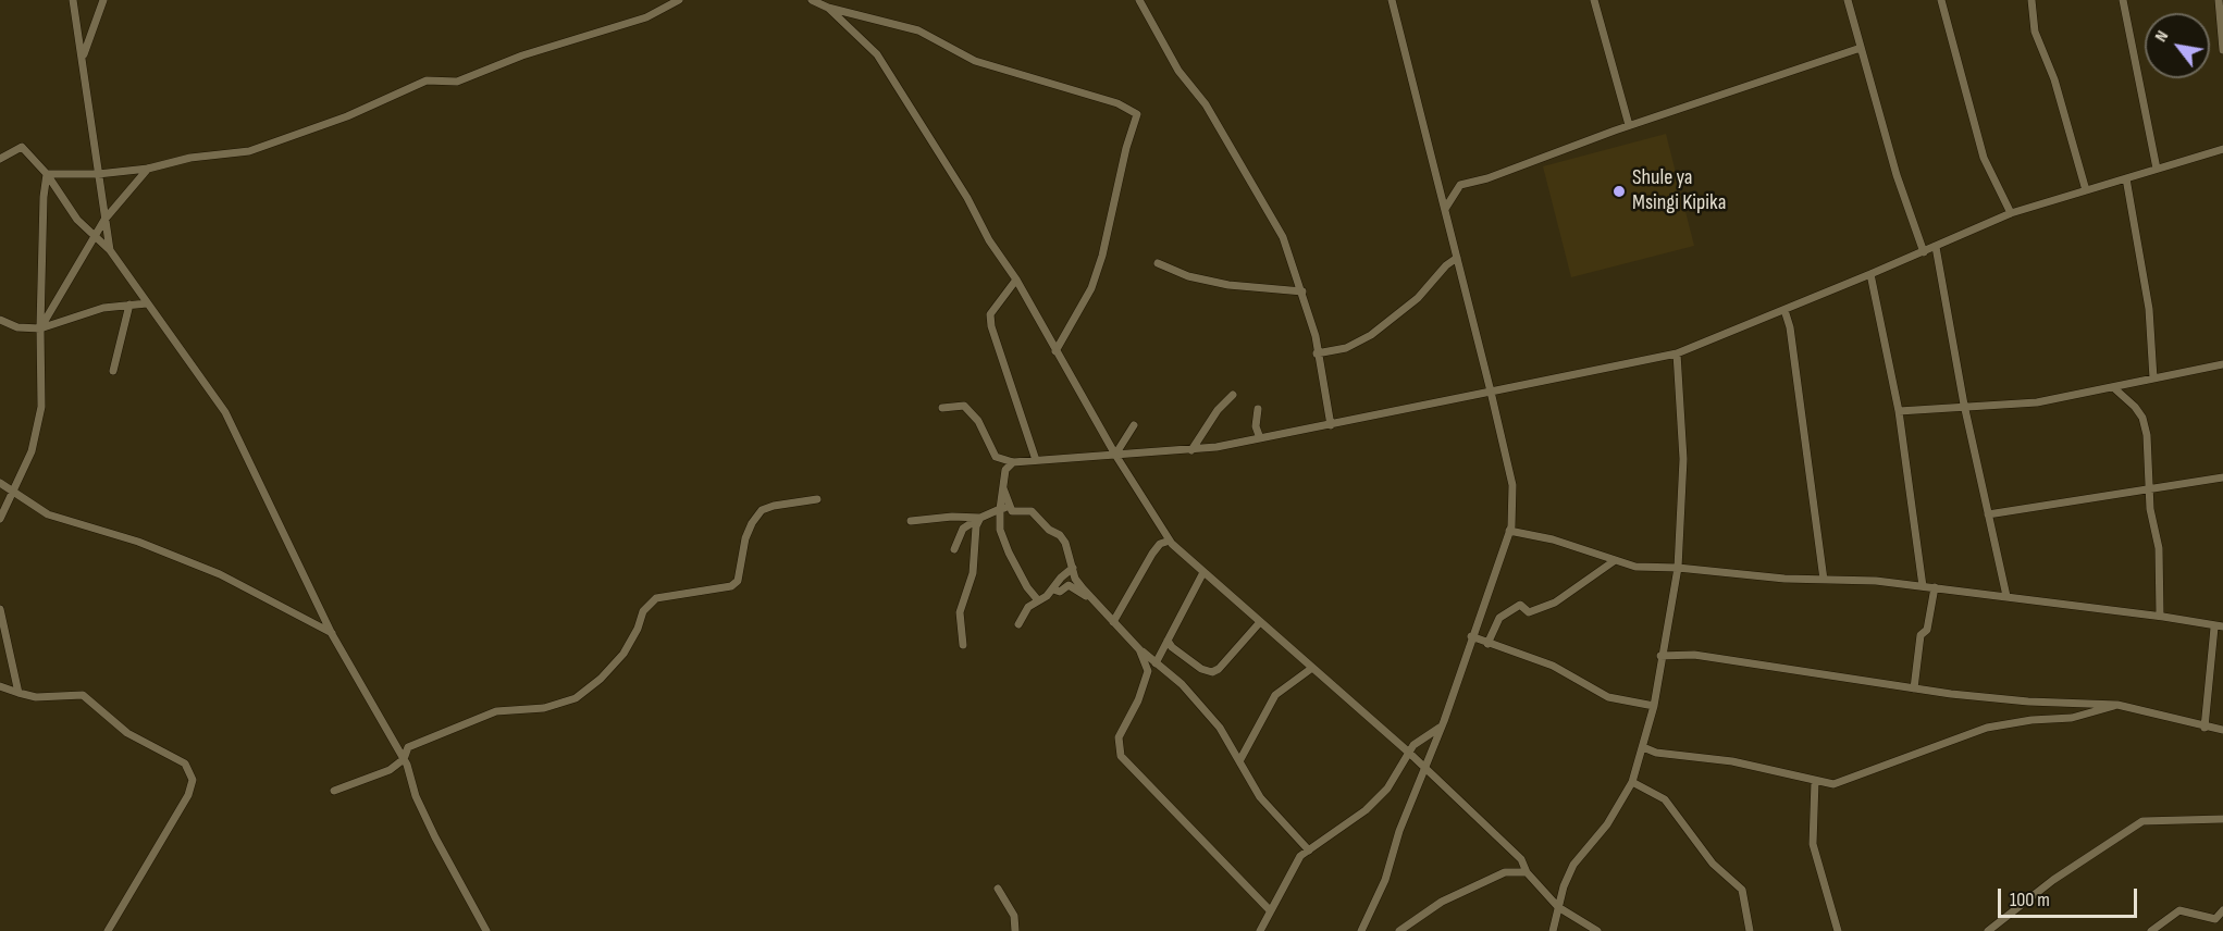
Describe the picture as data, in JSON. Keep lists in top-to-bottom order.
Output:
{
  "places": ["Shule ya Msingi Kipika"],
  "scale_bar": "100 m",
  "north": "top left"
}
